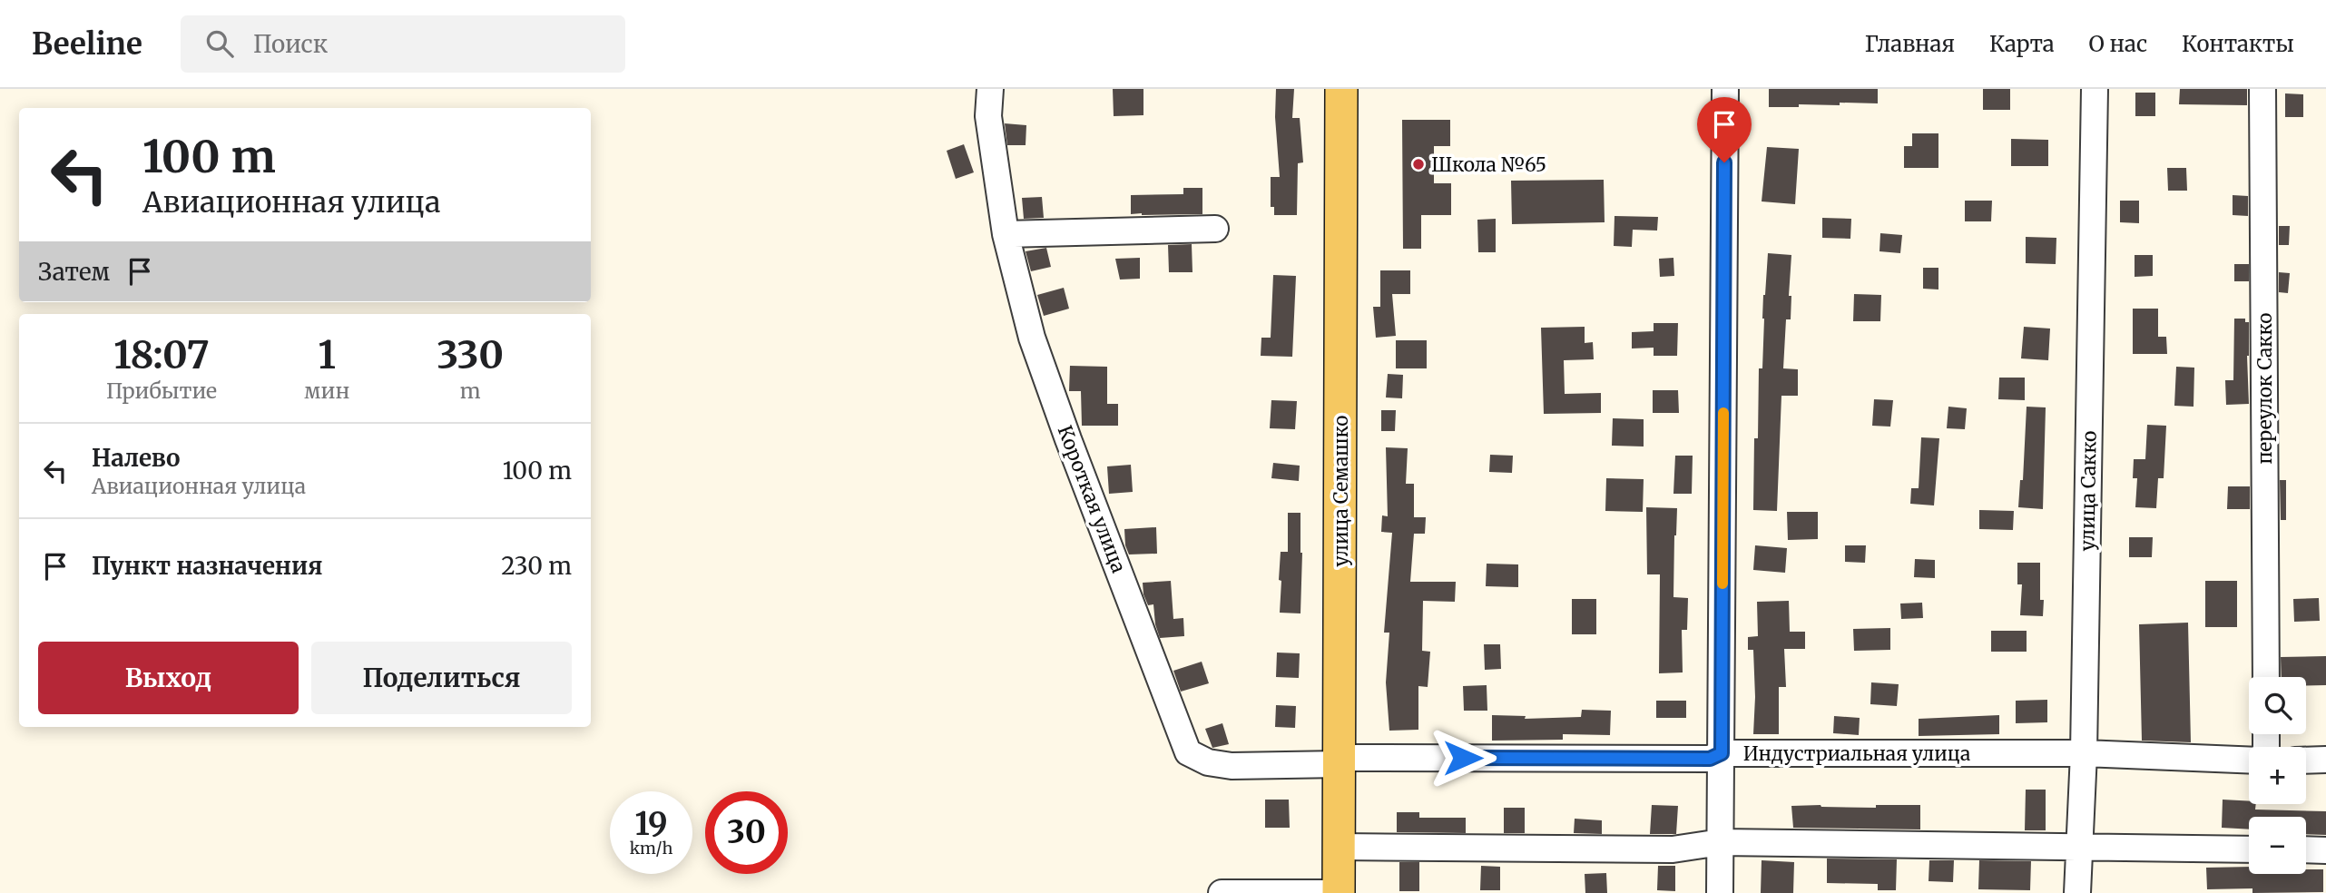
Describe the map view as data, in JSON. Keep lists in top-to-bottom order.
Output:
{
  "streets": {
    "main road": ["улица Семашко"],
    "street": [
      "переулок Сакко",
      "улица Сакко",
      "Короткая улица",
      "Индустриальная улица"
    ]
  },
  "crossings": [
    ["улица Семашко", "Короткая улица"],
    ["улица Семашко", "Индустриальная улица"],
    ["улица Сакко", "Индустриальная улица"],
    ["Короткая улица", "Индустриальная улица"]
  ],
  "places": ["Школа №65"],
  "page": {
    "header": "Beeline",
    "search": "Поиск",
    "nav": [
      "Главная",
      "Карта",
      "О нас",
      "Контакты"
    ],
    "turn": ["100 m", "Авиационная улица"],
    "then": "Затем",
    "eta": [
      "18:07",
      "Прибытие",
      "1",
      "мин",
      "330",
      "m"
    ],
    "list": [
      {
        "name": "Налево",
        "note": "Авиационная улица",
        "value": "100 m"
      },
      {
        "name": "Пункт назначения",
        "value": "230 m"
      }
    ],
    "buttons": ["Выход", "Поделиться"],
    "map_buttons": ["+", "−"],
    "speed": "19 km/h",
    "limit": "30"
  }
}
